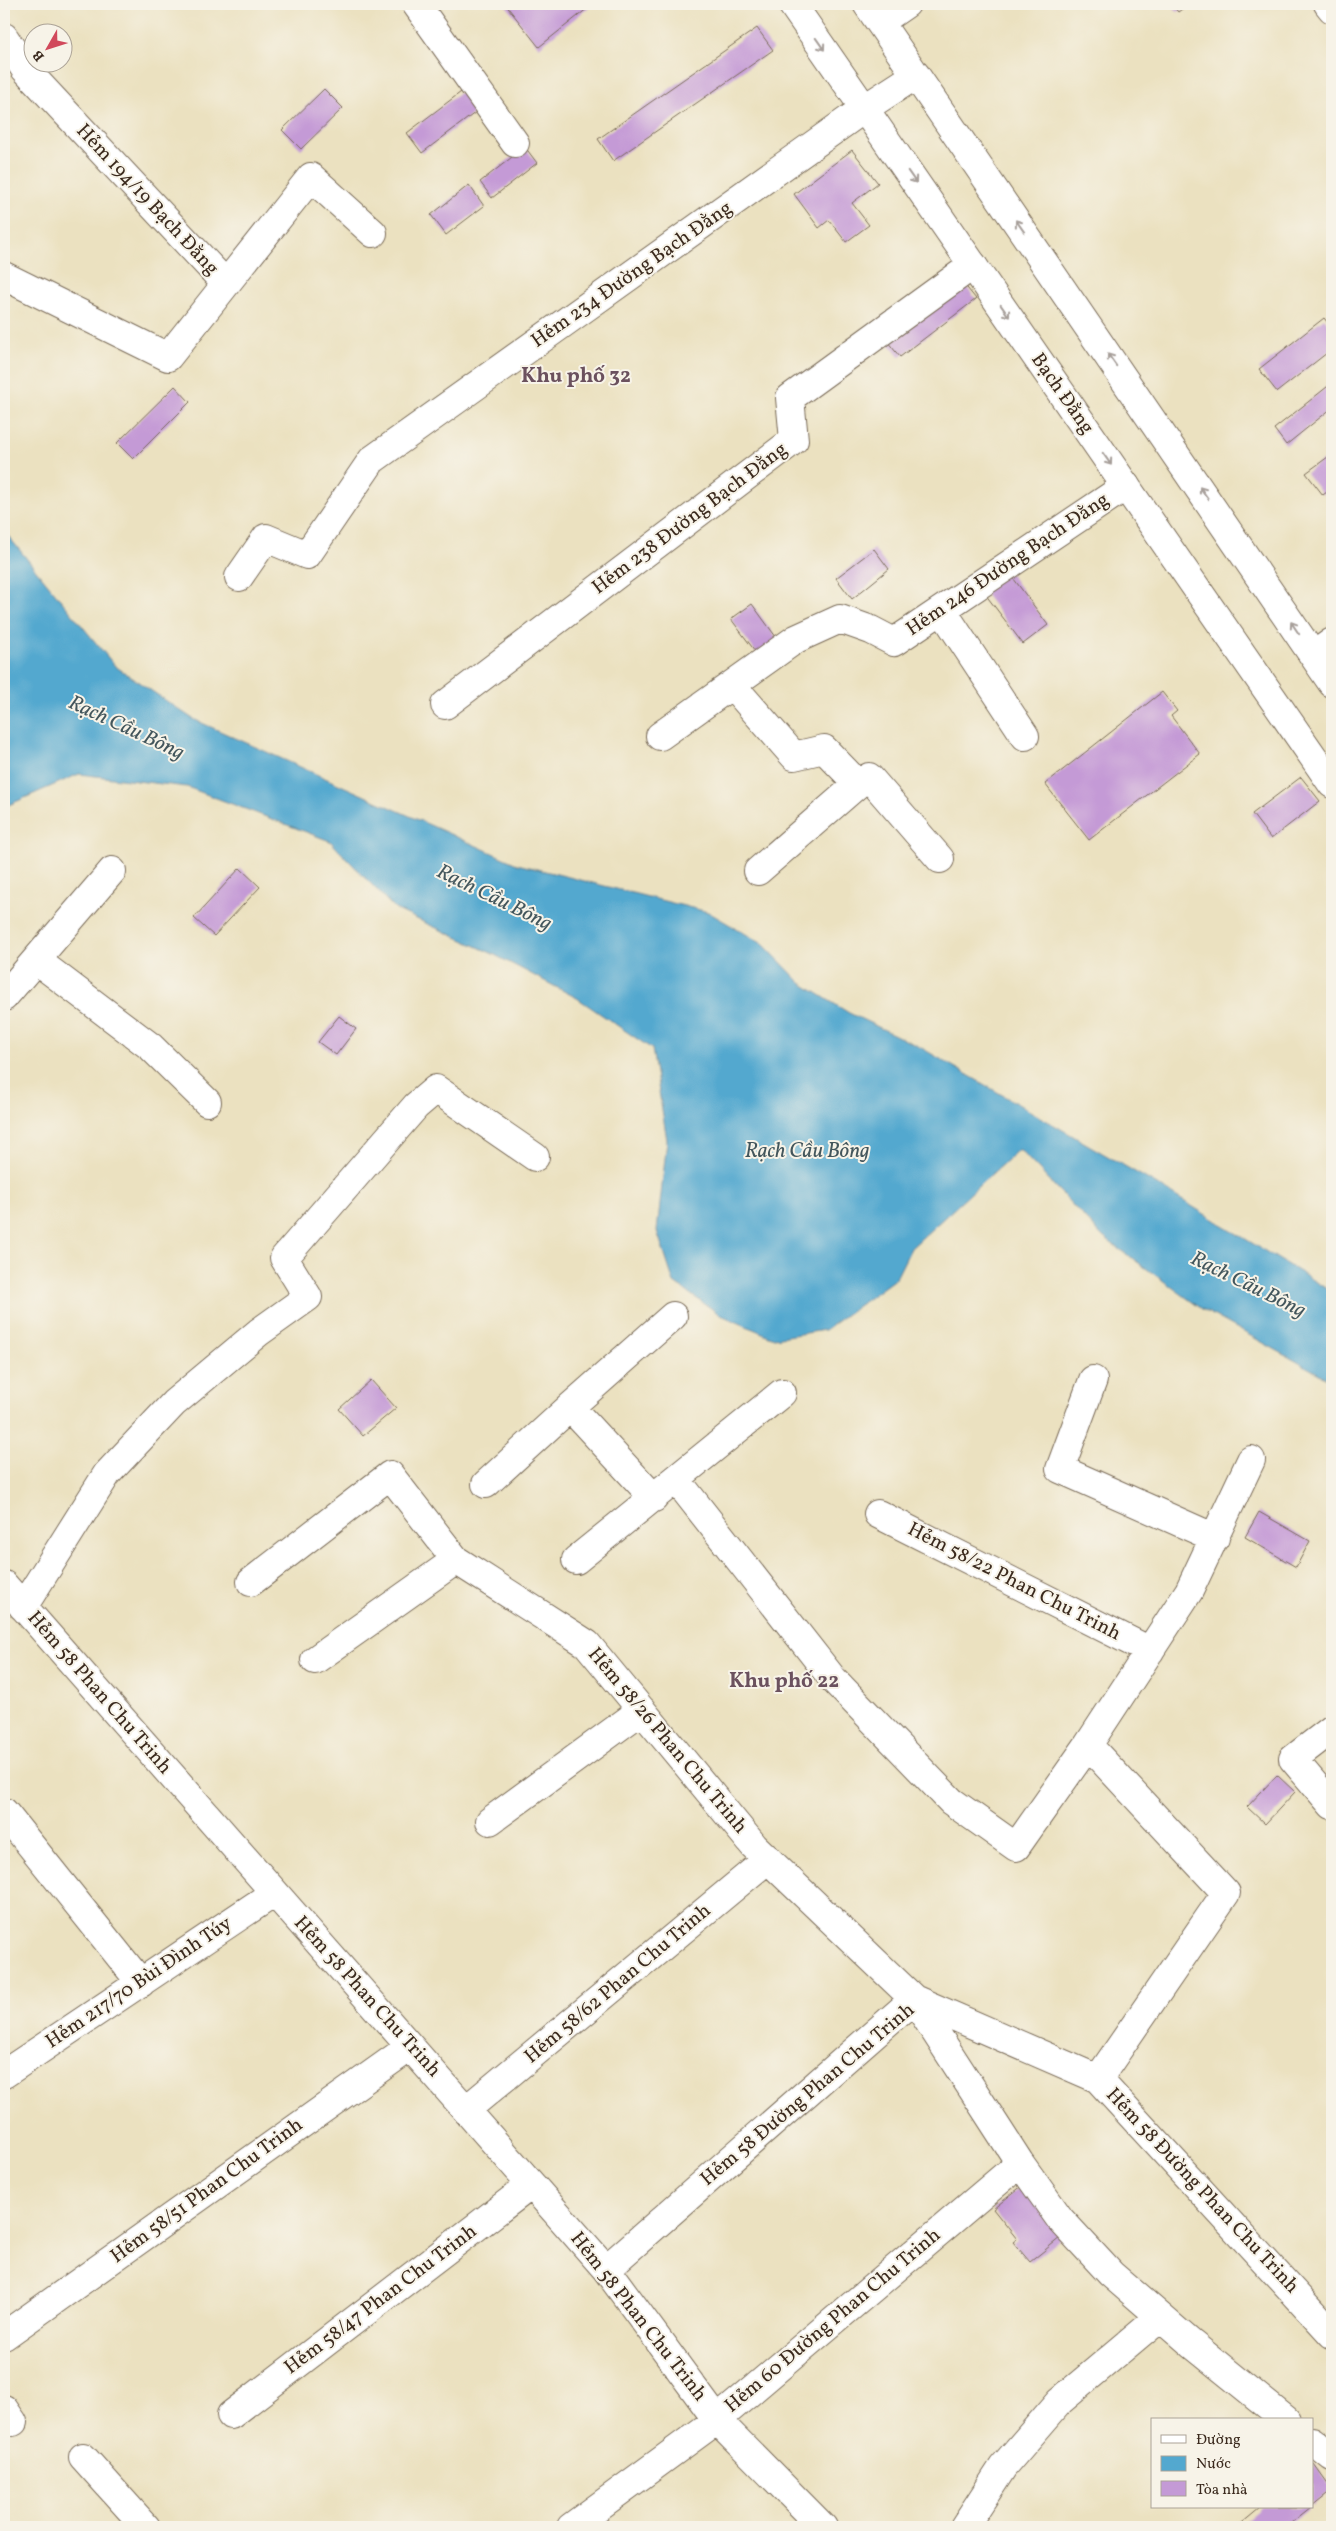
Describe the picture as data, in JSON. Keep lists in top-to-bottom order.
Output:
{
  "streets": {
    "street": [
      "Hẻm 194/19 Bạch Đằng",
      "Hẻm 234 Đường Bạch Đằng",
      "Bạch Đằng",
      "Hẻm 238 Đường Bạch Đằng",
      "Hẻm 246 Đường Bạch Đằng",
      "Hẻm 58/22 Phan Chu Trinh",
      "Hẻm 58 Phan Chu Trinh",
      "Hẻm 58/26 Phan Chu Trinh",
      "Hẻm 217/70 Bùi Đình Túy",
      "Hẻm 58/62 Phan Chu Trinh",
      "Hẻm 58 Đường Phan Chu Trinh",
      "Hẻm 58/51 Phan Chu Trinh",
      "Hẻm 58/47 Phan Chu Trinh",
      "Hẻm 60 Đường Phan Chu Trinh"
    ]
  },
  "crossings": [
    ["Hẻm 234 Đường Bạch Đằng", "Bạch Đằng"],
    ["Bạch Đằng", "Hẻm 238 Đường Bạch Đằng"],
    ["Bạch Đằng", "Hẻm 246 Đường Bạch Đằng"],
    ["Hẻm 58 Phan Chu Trinh", "Hẻm 217/70 Bùi Đình Túy"],
    ["Hẻm 58 Phan Chu Trinh", "Hẻm 58/62 Phan Chu Trinh"],
    ["Hẻm 58 Phan Chu Trinh", "Hẻm 58 Đường Phan Chu Trinh"],
    ["Hẻm 58 Phan Chu Trinh", "Hẻm 58/51 Phan Chu Trinh"],
    ["Hẻm 58 Phan Chu Trinh", "Hẻm 58/47 Phan Chu Trinh"],
    ["Hẻm 58 Phan Chu Trinh", "Hẻm 60 Đường Phan Chu Trinh"],
    ["Hẻm 58/26 Phan Chu Trinh", "Hẻm 58/62 Phan Chu Trinh"],
    ["Hẻm 58/26 Phan Chu Trinh", "Hẻm 58 Đường Phan Chu Trinh"]
  ],
  "districts": ["Khu phố 32", "Khu phố 22"],
  "water": ["Rạch Cầu Bông"],
  "legend": ["Đường", "Nước", "Tòa nhà"],
  "north": "bottom left"
}
